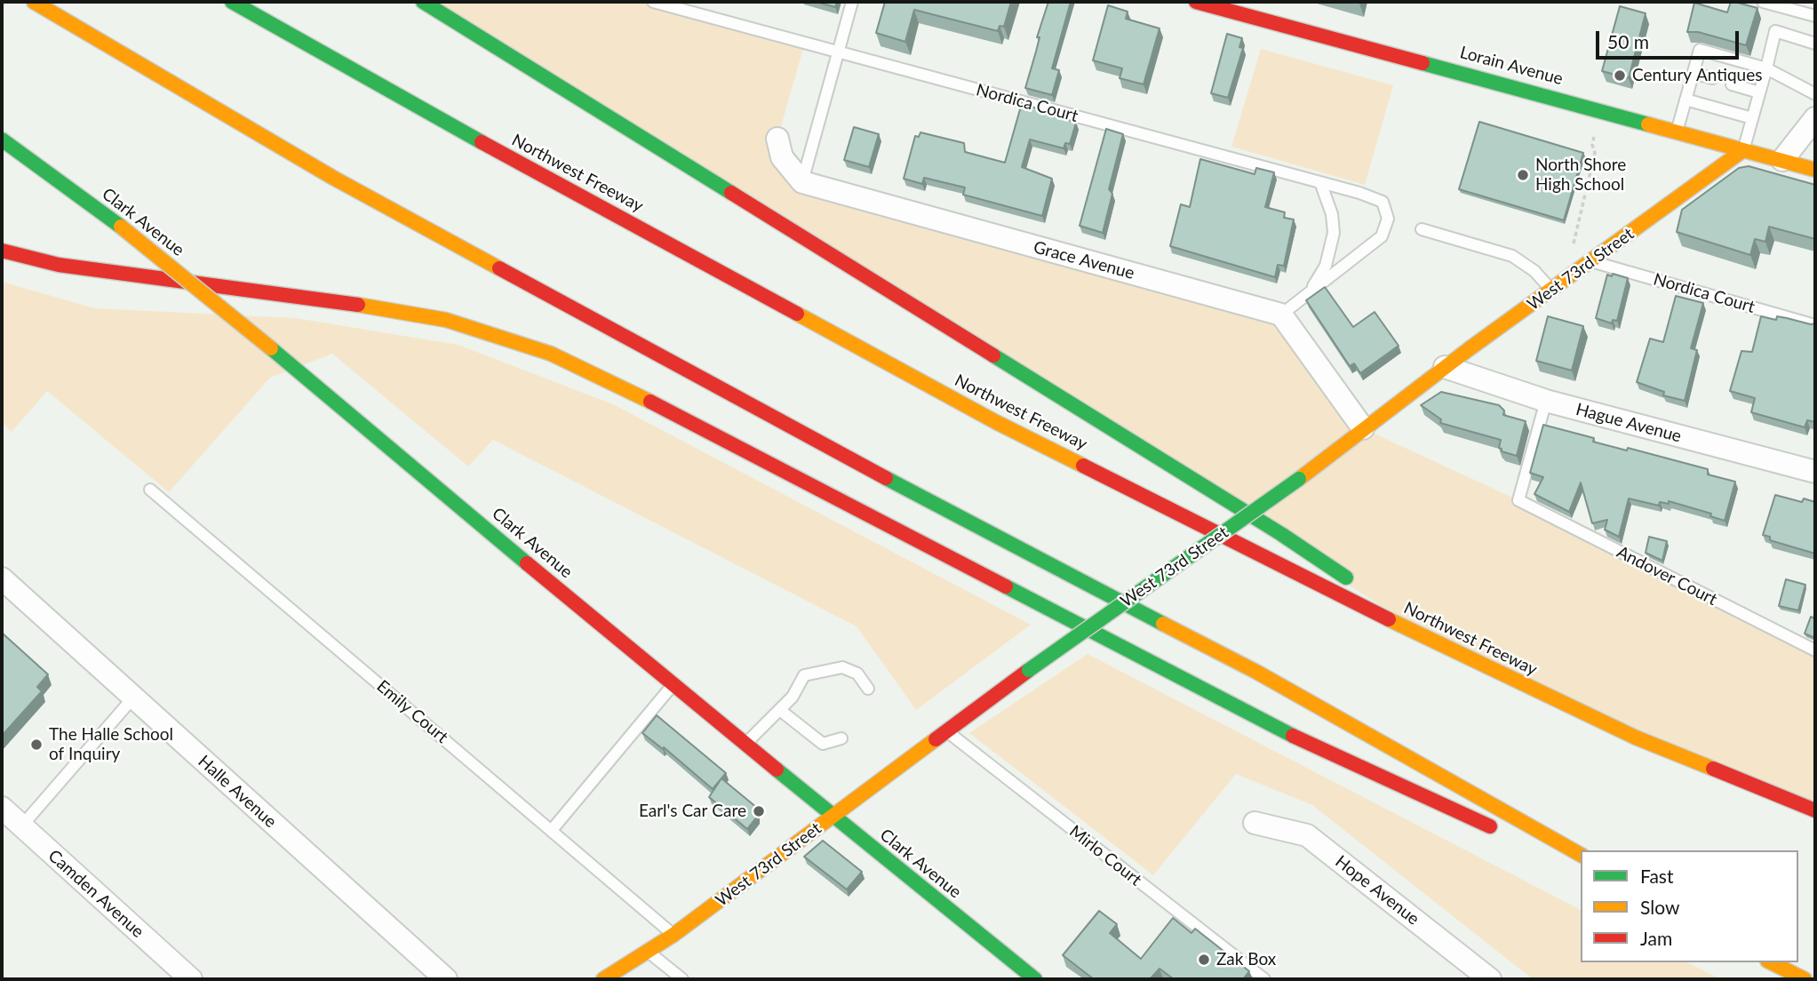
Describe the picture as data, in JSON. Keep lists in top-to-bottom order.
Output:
{
  "streets": {
    "main road": [
      "Lorain Avenue",
      "Northwest Freeway",
      "Clark Avenue",
      "West 73rd Street"
    ],
    "street": [
      "Grace Avenue",
      "Hague Avenue",
      "Halle Avenue",
      "Hope Avenue",
      "Camden Avenue"
    ],
    "lane": [
      "Nordica Court",
      "Andover Court",
      "Emily Court",
      "Mirlo Court"
    ]
  },
  "crossings": [
    ["Lorain Avenue", "West 73rd Street"],
    ["Nordica Court", "West 73rd Street"],
    ["Clark Avenue", "West 73rd Street"],
    ["West 73rd Street", "Hague Avenue"],
    ["West 73rd Street", "Emily Court"],
    ["West 73rd Street", "Mirlo Court"],
    ["Hague Avenue", "Andover Court"]
  ],
  "places": [
    "Century Antiques",
    "North Shore High School",
    "The Halle School of Inquiry",
    "Earl's Car Care",
    "Zak Box"
  ],
  "legend": ["Fast", "Slow", "Jam"],
  "scale_bar": "50 m"
}
